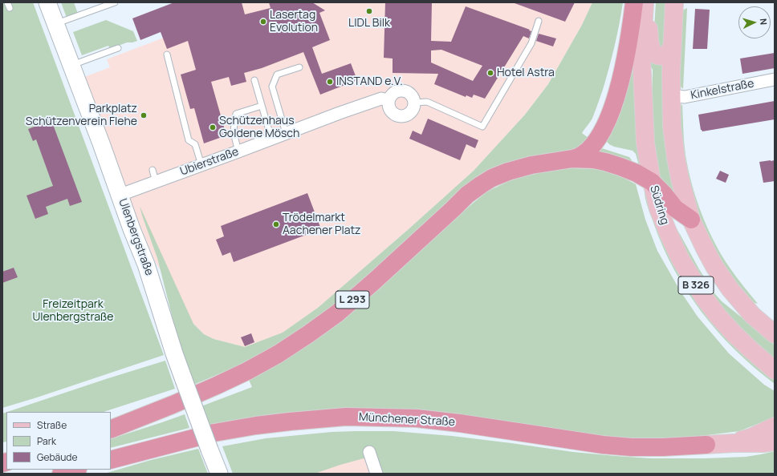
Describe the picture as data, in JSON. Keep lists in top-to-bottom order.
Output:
{
  "streets": {
    "highway": ["L 293", "Münchener Straße"],
    "main road": ["Südring", "B 326"],
    "street": ["Kinkelstraße", "Ubierstraße", "Ulenbergstraße"]
  },
  "crossings": [
    ["Kinkelstraße", "B 326"],
    ["Ubierstraße", "Ulenbergstraße"]
  ],
  "parks": ["Freizeitpark Ulenbergstraße"],
  "places": [
    "LIDL Bilk",
    "Lasertag Evolution",
    "Hotel Astra",
    "INSTAND e.V.",
    "Parkplatz Schützenverein Flehe",
    "Schützenhaus Goldene Mösch",
    "Trödelmarkt Aachener Platz"
  ],
  "legend": ["Straße", "Park", "Gebäude"],
  "north": "right"
}
